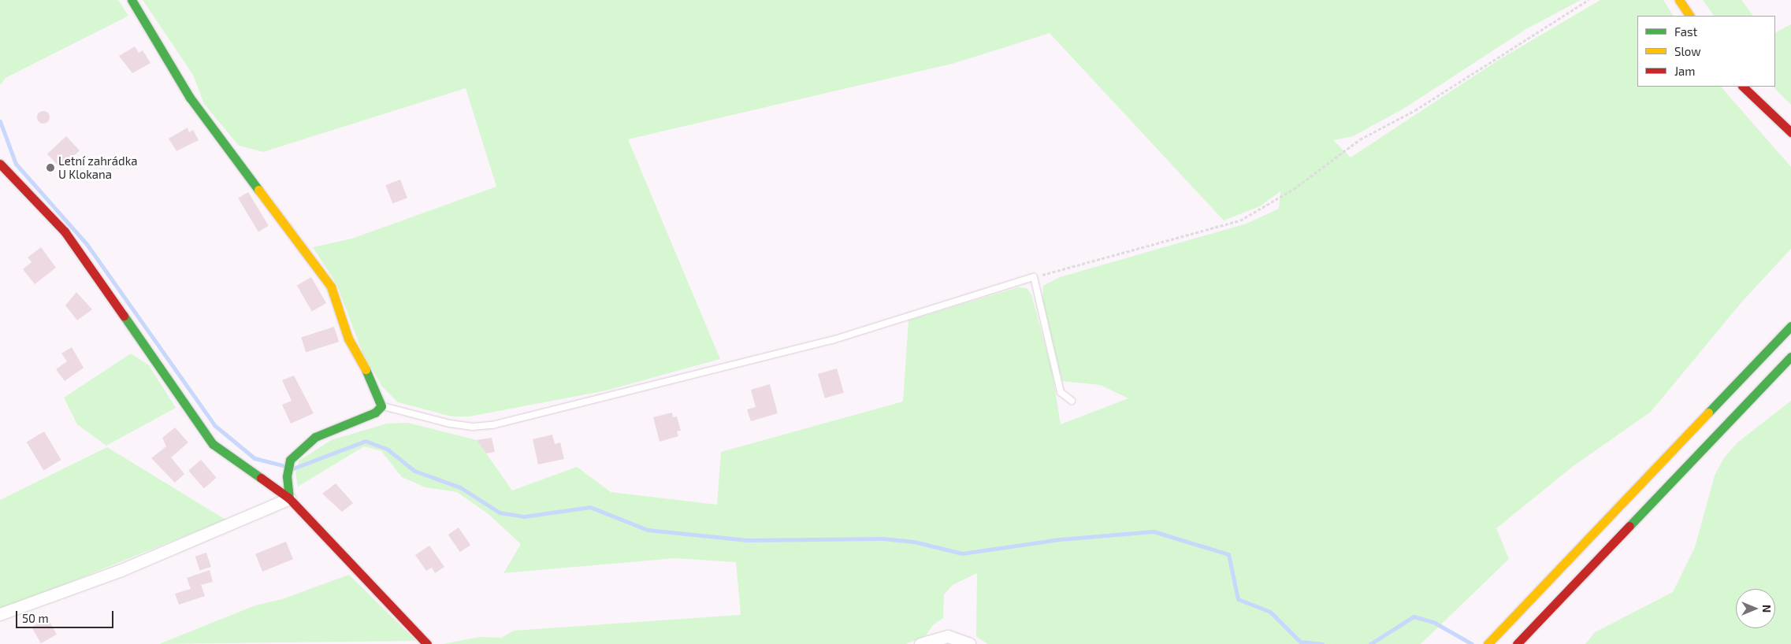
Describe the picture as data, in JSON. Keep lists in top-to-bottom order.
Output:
{
  "places": ["Letní zahrádka U Klokana"],
  "legend": ["Fast", "Slow", "Jam"],
  "scale_bar": "50 m",
  "north": "right"
}
